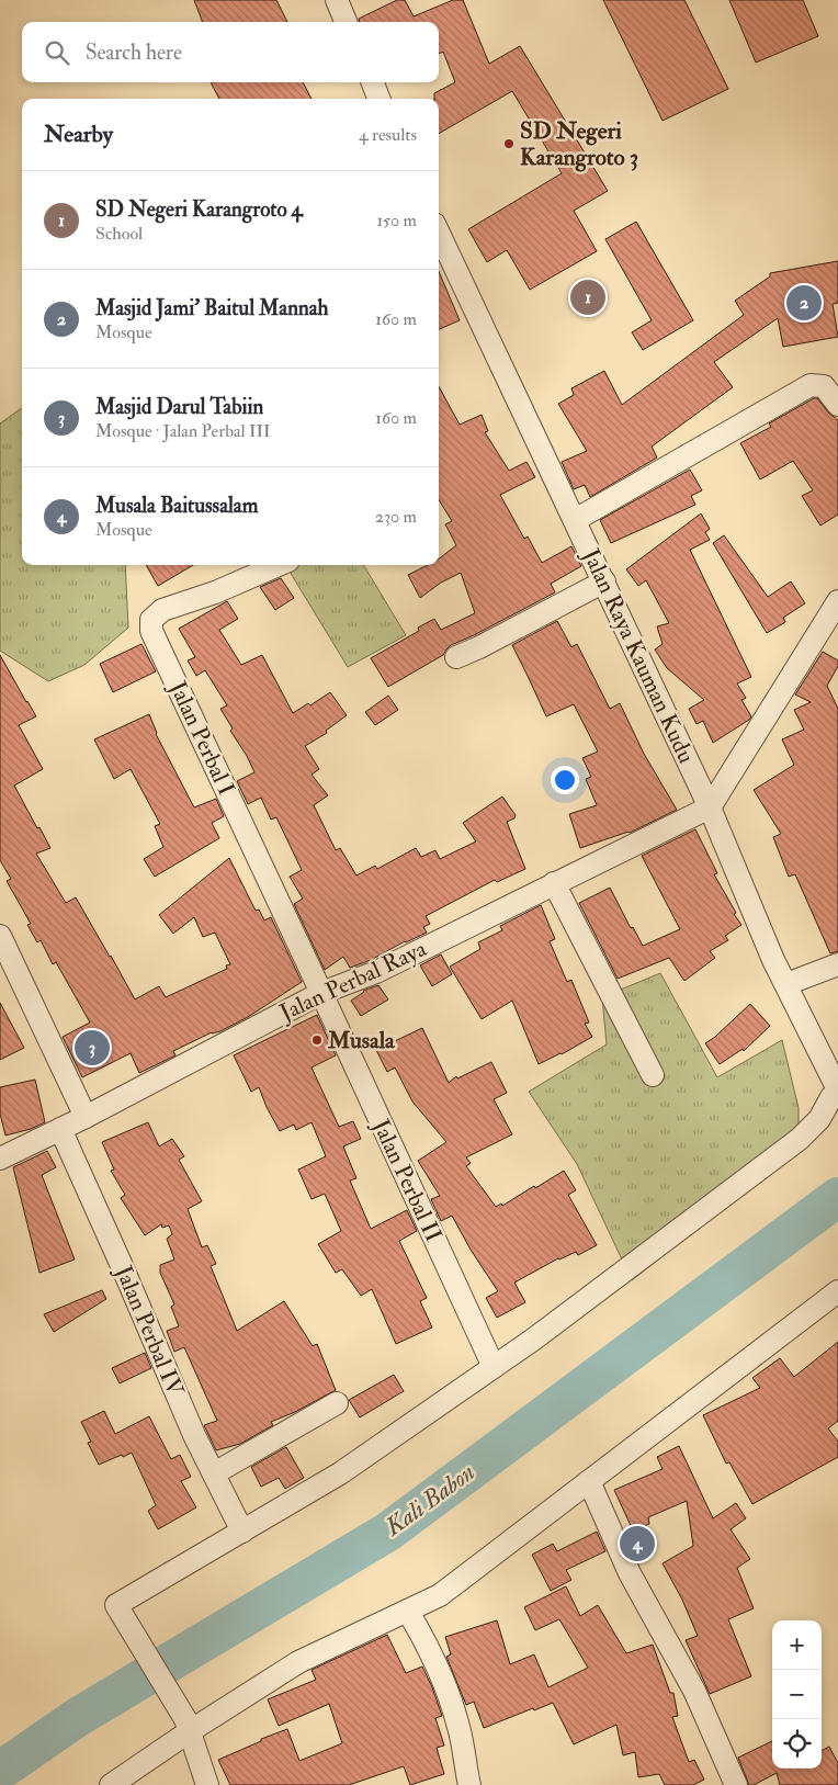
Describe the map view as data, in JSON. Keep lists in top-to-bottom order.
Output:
{
  "streets": {
    "street": [
      "Jalan Raya Kauman Kudu",
      "Jalan Perbal I",
      "Jalan Perbal Raya",
      "Jalan Perbal II",
      "Jalan Perbal IV"
    ]
  },
  "crossings": [
    ["Jalan Raya Kauman Kudu", "Jalan Perbal Raya"],
    ["Jalan Perbal I", "Jalan Perbal Raya"],
    ["Jalan Perbal I", "Jalan Perbal II"],
    ["Jalan Perbal Raya", "Jalan Perbal II"],
    ["Jalan Perbal Raya", "Jalan Perbal IV"]
  ],
  "water": ["Kali Babon"],
  "places": ["SD Negeri Karangroto 3", "Musala"],
  "page": {
    "search": "Search here",
    "heading": ["Nearby", "4 results"],
    "list": [
      {
        "mark": "1",
        "name": "SD Negeri Karangroto 4",
        "note": "School",
        "value": "150 m"
      },
      {
        "mark": "2",
        "name": "Masjid Jami' Baitul Mannah",
        "note": "Mosque",
        "value": "160 m"
      },
      {
        "mark": "3",
        "name": "Masjid Darul Tabiin",
        "note": "Mosque · Jalan Perbal III",
        "value": "160 m"
      },
      {
        "mark": "4",
        "name": "Musala Baitussalam",
        "note": "Mosque",
        "value": "230 m"
      }
    ],
    "pins": [
      "1",
      "2",
      "3",
      "4"
    ],
    "map_buttons": ["+", "−"]
  }
}
